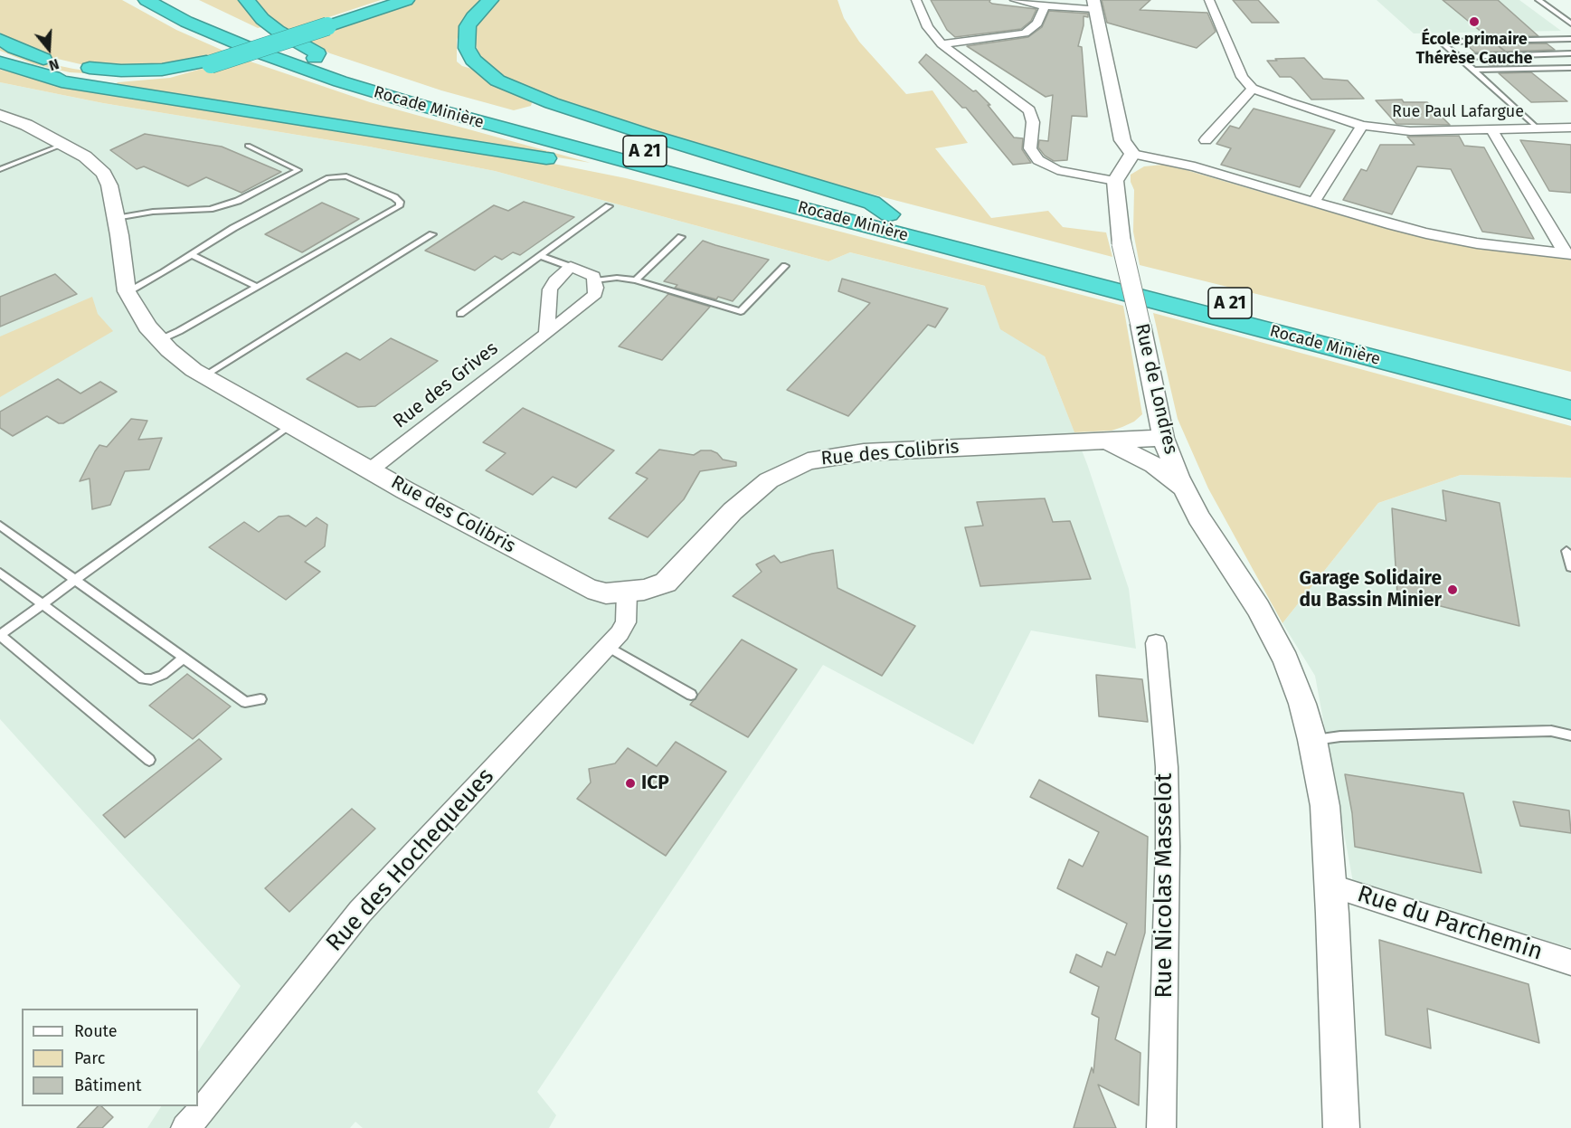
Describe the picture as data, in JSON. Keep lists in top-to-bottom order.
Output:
{
  "streets": {
    "highway": ["Rocade Minière", "A 21"],
    "street": [
      "Rue Paul Lafargue",
      "Rue des Grives",
      "Rue de Londres",
      "Rue des Colibris",
      "Rue des Hochequeues",
      "Rue Nicolas Masselot",
      "Rue du Parchemin"
    ]
  },
  "crossings": [
    ["Rue des Grives", "Rue des Colibris"],
    ["Rue de Londres", "Rue des Colibris"],
    ["Rue de Londres", "Rue du Parchemin"],
    ["Rue des Colibris", "Rue des Hochequeues"]
  ],
  "places": ["École primaire Thérèse Cauche", "Garage Solidaire du Bassin Minier", "ICP"],
  "legend": ["Route", "Parc", "Bâtiment"],
  "north": "bottom"
}
